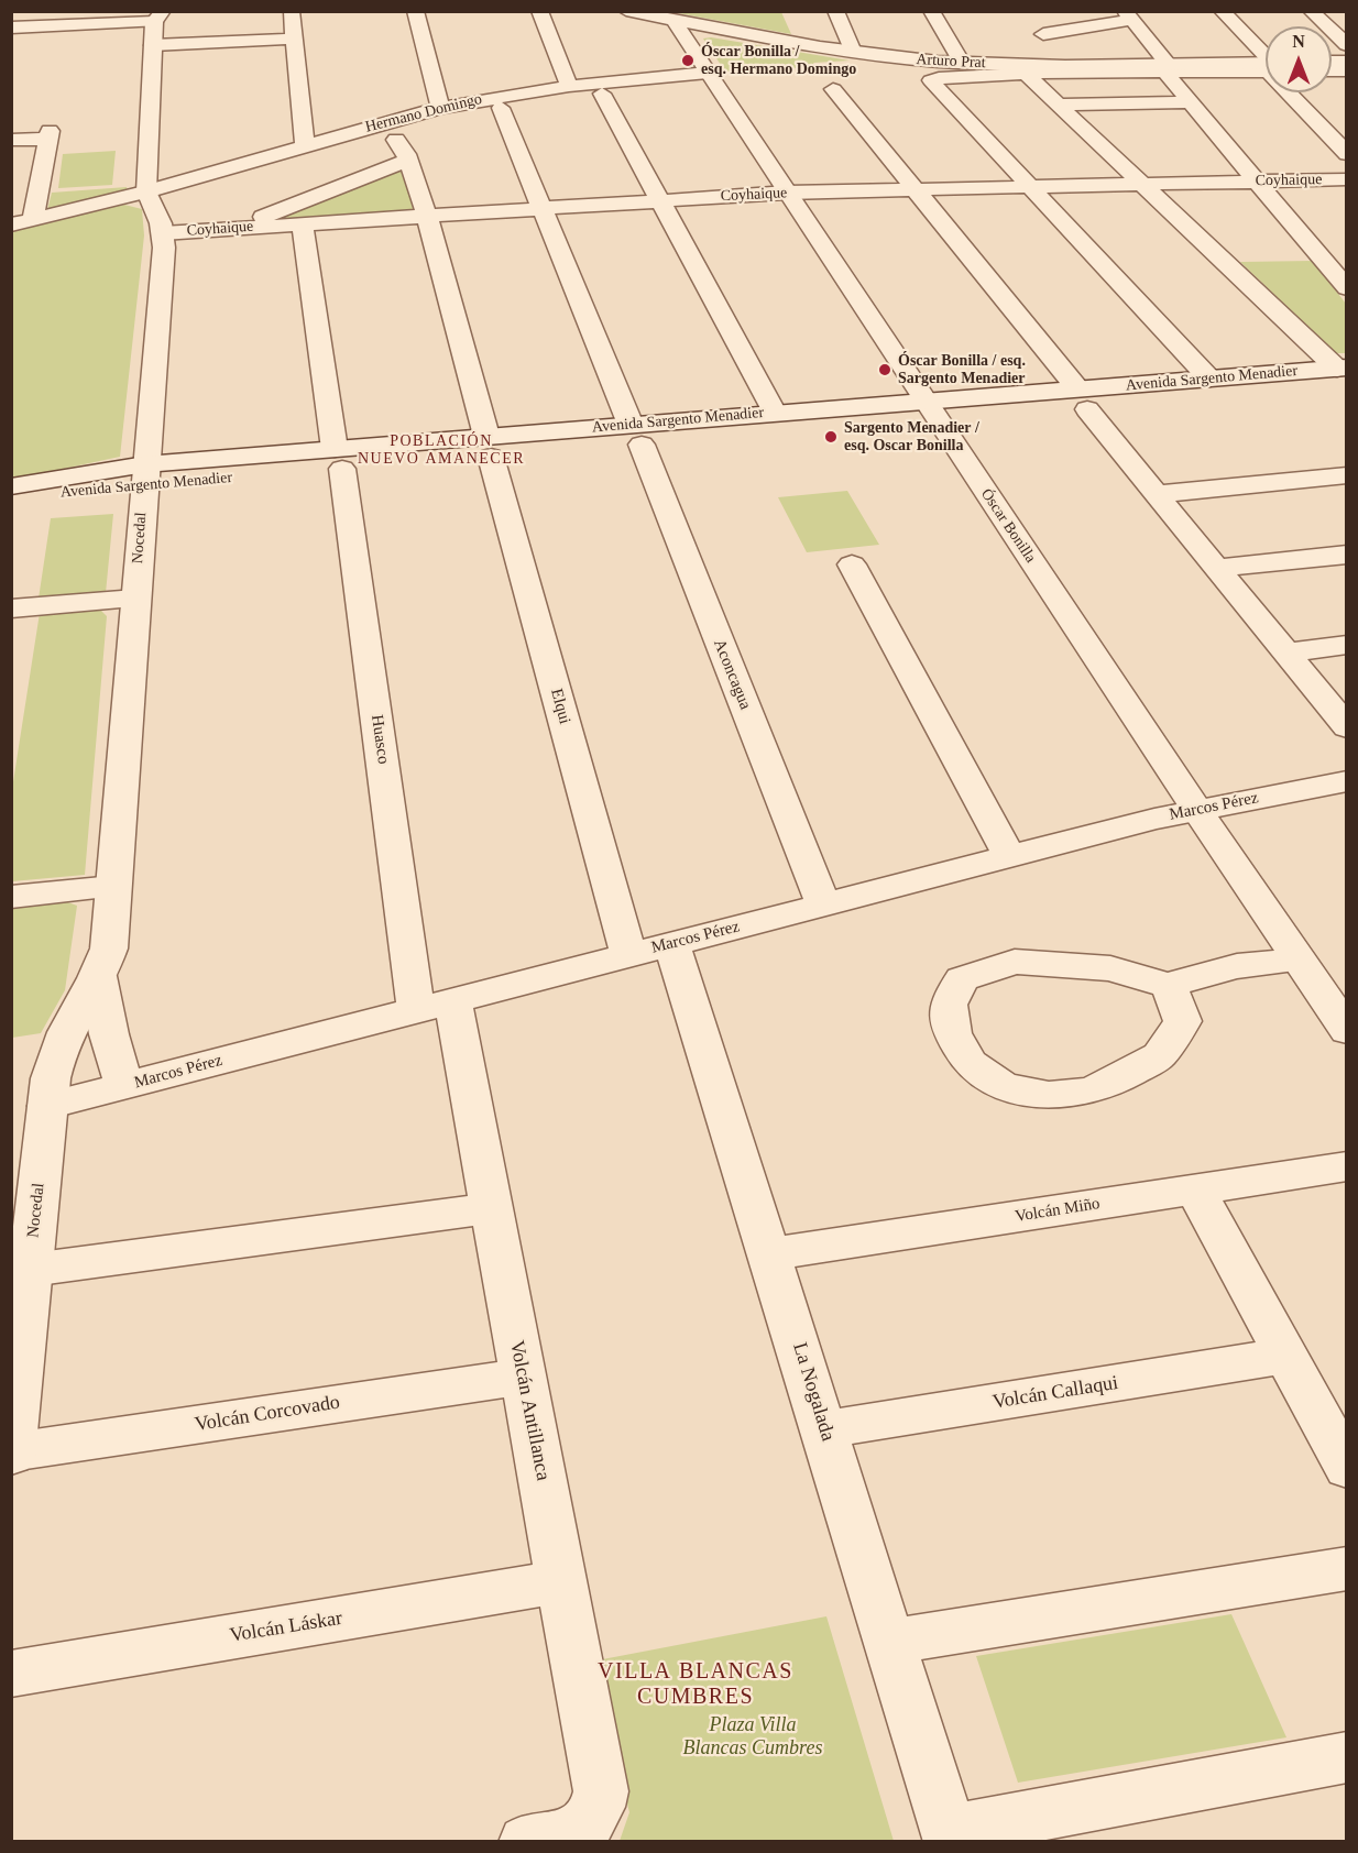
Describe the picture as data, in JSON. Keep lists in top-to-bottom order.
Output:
{
  "streets": {
    "street": [
      "Arturo Prat",
      "Hermano Domingo",
      "Coyhaique",
      "Avenida Sargento Menadier",
      "Óscar Bonilla",
      "Nocedal",
      "Aconcagua",
      "Elqui",
      "Huasco",
      "Marcos Pérez",
      "Volcán Miño",
      "La Nogalada",
      "Volcán Callaqui",
      "Volcán Antillanca",
      "Volcán Corcovado",
      "Volcán Láskar"
    ]
  },
  "crossings": [
    ["Arturo Prat", "Óscar Bonilla"],
    ["Hermano Domingo", "Óscar Bonilla"],
    ["Hermano Domingo", "Nocedal"],
    ["Coyhaique", "Óscar Bonilla"],
    ["Coyhaique", "Nocedal"],
    ["Coyhaique", "Aconcagua"],
    ["Coyhaique", "Elqui"],
    ["Coyhaique", "Huasco"],
    ["Avenida Sargento Menadier", "Óscar Bonilla"],
    ["Avenida Sargento Menadier", "Nocedal"],
    ["Avenida Sargento Menadier", "Aconcagua"],
    ["Avenida Sargento Menadier", "Elqui"],
    ["Avenida Sargento Menadier", "Huasco"],
    ["Óscar Bonilla", "Marcos Pérez"],
    ["Nocedal", "Marcos Pérez"],
    ["Nocedal", "Volcán Corcovado"],
    ["Aconcagua", "Marcos Pérez"],
    ["Elqui", "Marcos Pérez"],
    ["Huasco", "Marcos Pérez"],
    ["Huasco", "Volcán Antillanca"],
    ["Marcos Pérez", "La Nogalada"],
    ["Marcos Pérez", "Volcán Antillanca"],
    ["Volcán Miño", "La Nogalada"],
    ["La Nogalada", "Volcán Callaqui"],
    ["Volcán Antillanca", "Volcán Corcovado"],
    ["Volcán Antillanca", "Volcán Láskar"]
  ],
  "districts": ["POBLACIÓN NUEVO AMANECER", "VILLA BLANCAS CUMBRES"],
  "parks": ["Plaza Villa Blancas Cumbres"],
  "places": ["Óscar Bonilla / esq. Hermano Domingo", "Óscar Bonilla / esq. Sargento Menadier", "Sargento Menadier / esq. Oscar Bonilla"],
  "north": "top"
}
